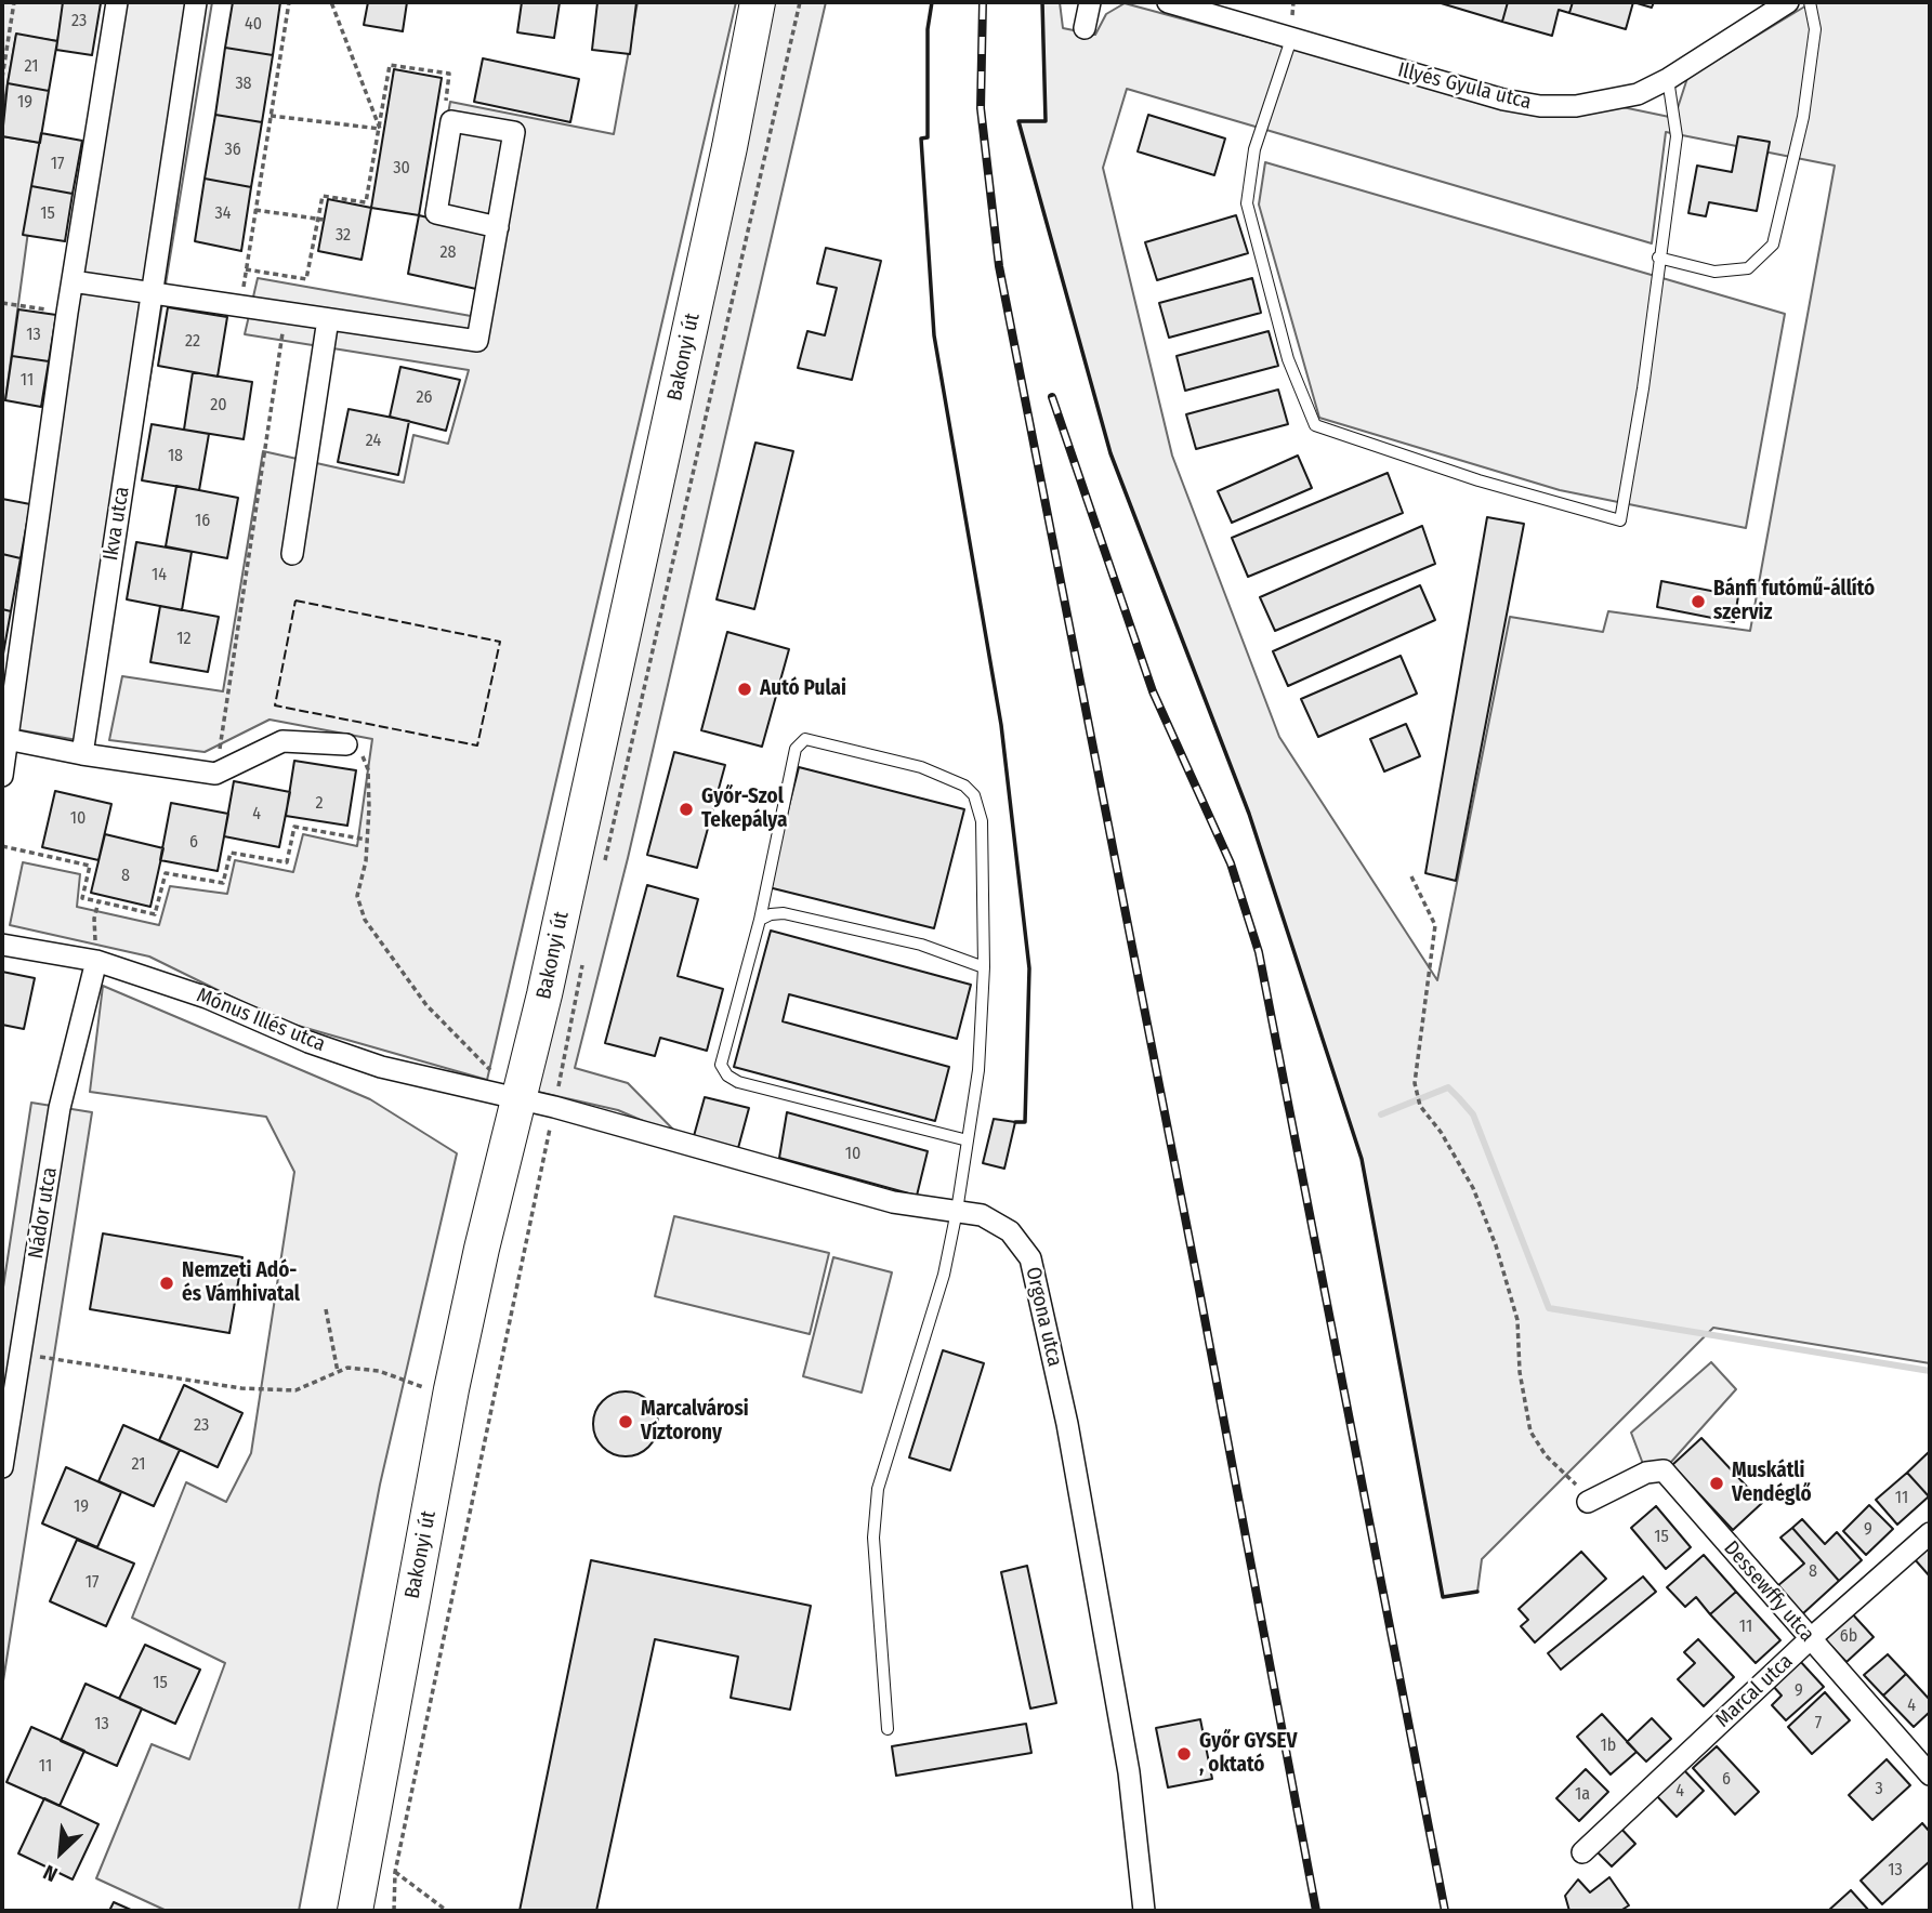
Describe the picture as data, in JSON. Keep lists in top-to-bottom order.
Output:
{
  "streets": {
    "main road": ["Bakonyi út"],
    "street": [
      "Illyés Gyula utca",
      "Ikva utca",
      "Mónus Illés utca",
      "Nádor utca",
      "Orgona utca",
      "Dessewffy utca",
      "Marcal utca"
    ]
  },
  "crossings": [
    ["Bakonyi út", "Mónus Illés utca"],
    ["Bakonyi út", "Orgona utca"],
    ["Mónus Illés utca", "Nádor utca"],
    ["Mónus Illés utca", "Orgona utca"],
    ["Dessewffy utca", "Marcal utca"]
  ],
  "places": [
    "Bánfi futómű-állító szerviz",
    "Autó Pulai",
    "Győr-Szol Tekepálya",
    "Nemzeti Adó- és Vámhivatal",
    "Marcalvárosi Víztorony",
    "Muskátli Vendéglő",
    "Győr GYSEV , oktató"
  ],
  "house_numbers": [
    "23",
    "40",
    "21",
    "38",
    "19",
    "36",
    "17",
    "30",
    "15",
    "34",
    "32",
    "28",
    "13",
    "22",
    "11",
    "26",
    "20",
    "24",
    "18",
    "16",
    "14",
    "12",
    "2",
    "4",
    "10",
    "6",
    "8",
    "10",
    "23",
    "21",
    "11",
    "19",
    "9",
    "15",
    "8",
    "17",
    "11",
    "6b",
    "15",
    "9",
    "4",
    "7",
    "13",
    "1b",
    "11",
    "6",
    "3",
    "4",
    "1a",
    "13"
  ],
  "north": "bottom left"
}
